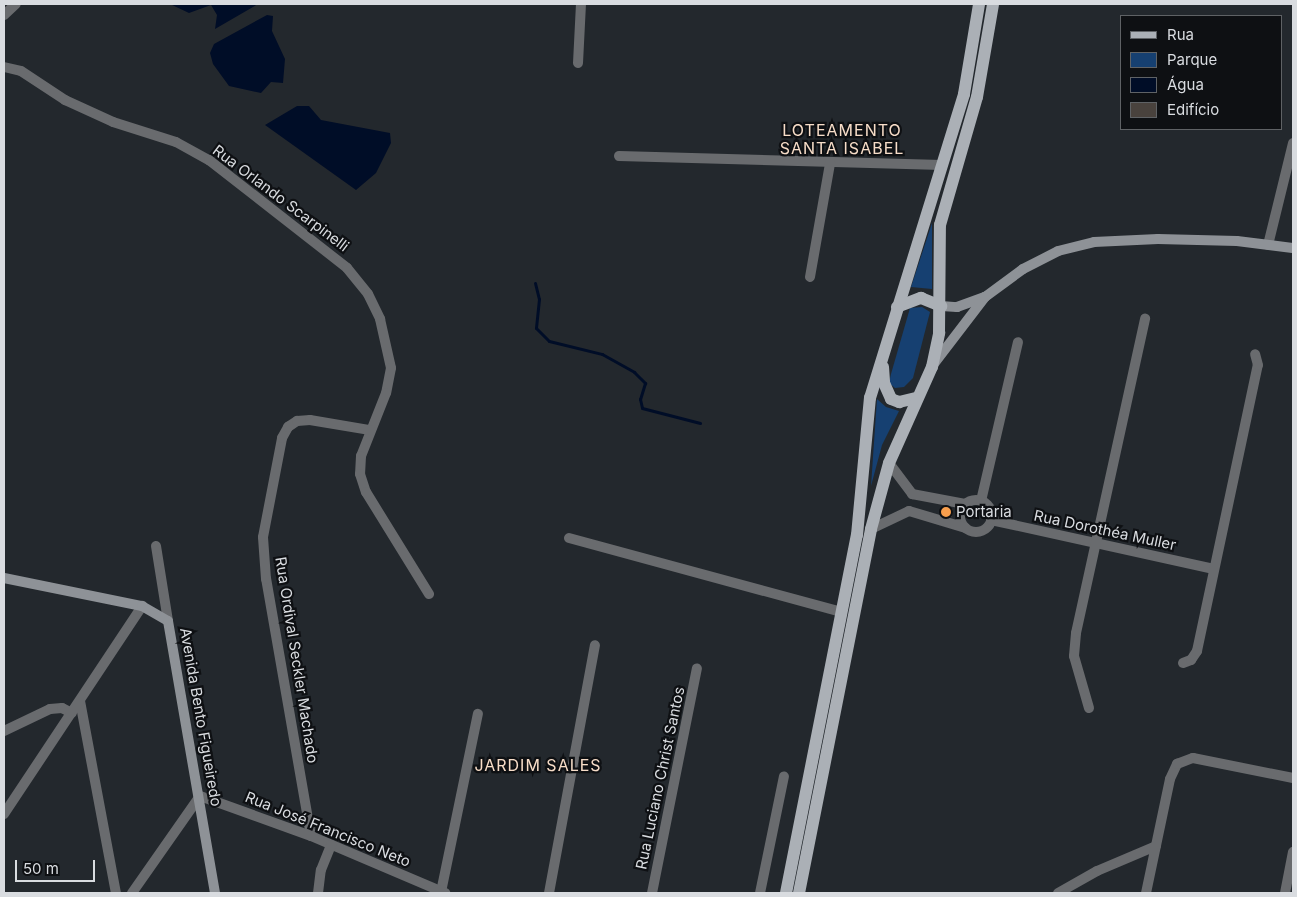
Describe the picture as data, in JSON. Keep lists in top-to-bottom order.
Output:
{
  "streets": {
    "street": [
      "Rua Orlando Scarpinelli",
      "Rua Dorothéa Muller",
      "Rua Ordival Seckler Machado",
      "Avenida Bento Figueiredo",
      "Rua Luciano Christ Santos",
      "Rua José Francisco Neto"
    ]
  },
  "crossings": [
    ["Rua Orlando Scarpinelli", "Rua Ordival Seckler Machado"],
    ["Rua Ordival Seckler Machado", "Rua José Francisco Neto"],
    ["Avenida Bento Figueiredo", "Rua José Francisco Neto"]
  ],
  "districts": ["LOTEAMENTO SANTA ISABEL", "JARDIM SALES"],
  "places": ["Portaria"],
  "legend": [
    "Rua",
    "Parque",
    "Água",
    "Edifício"
  ],
  "scale_bar": "50 m"
}
